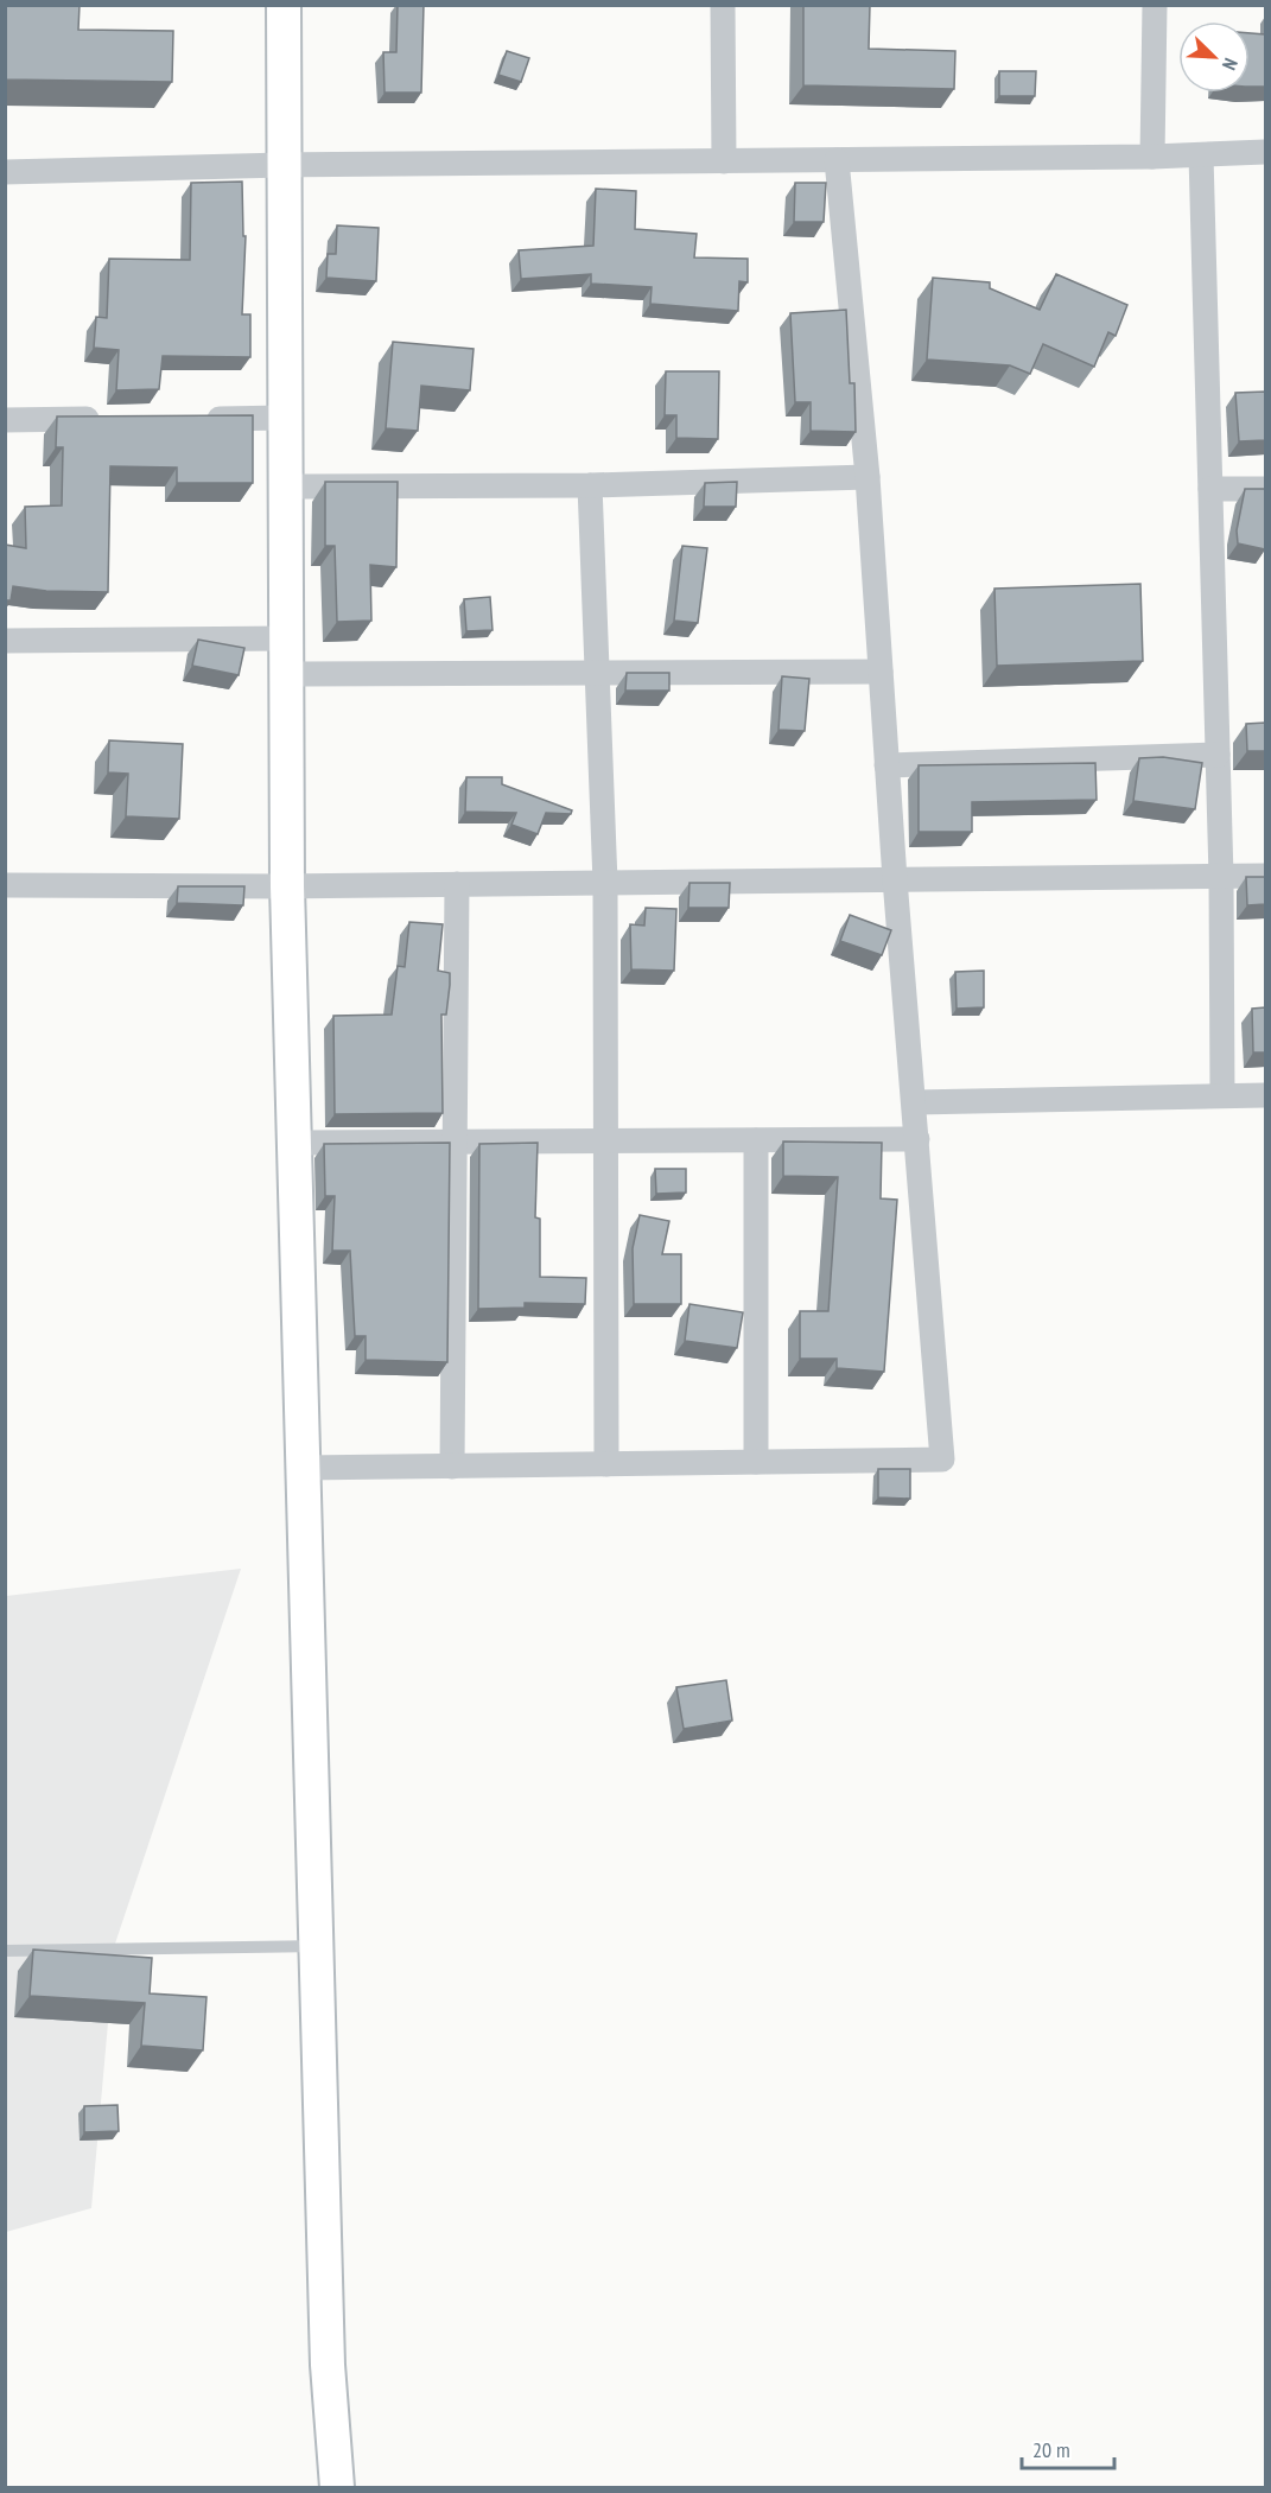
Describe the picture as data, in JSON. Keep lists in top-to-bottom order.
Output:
{
  "scale_bar": "20 m",
  "north": "bottom right"
}
